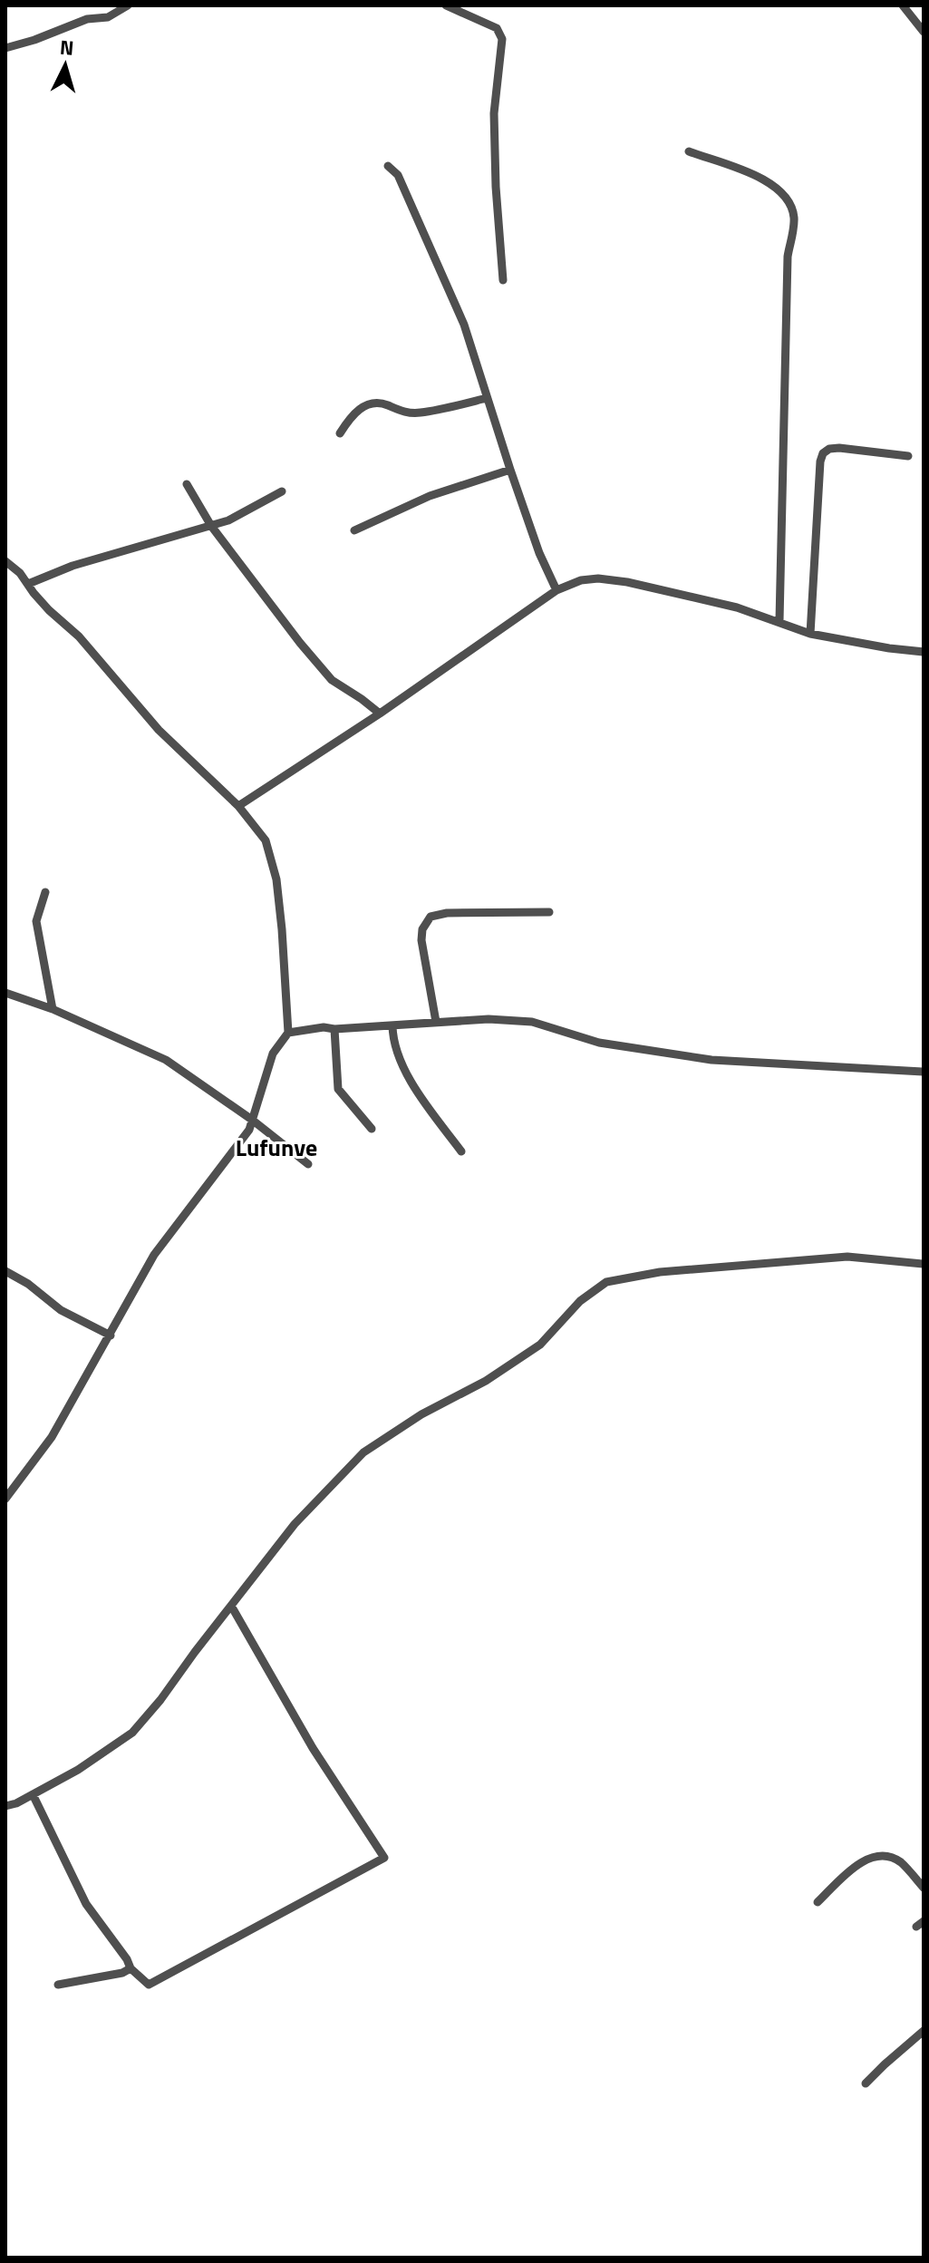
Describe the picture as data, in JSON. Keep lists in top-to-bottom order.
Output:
{
  "districts": ["Lufunve"],
  "north": "top"
}
